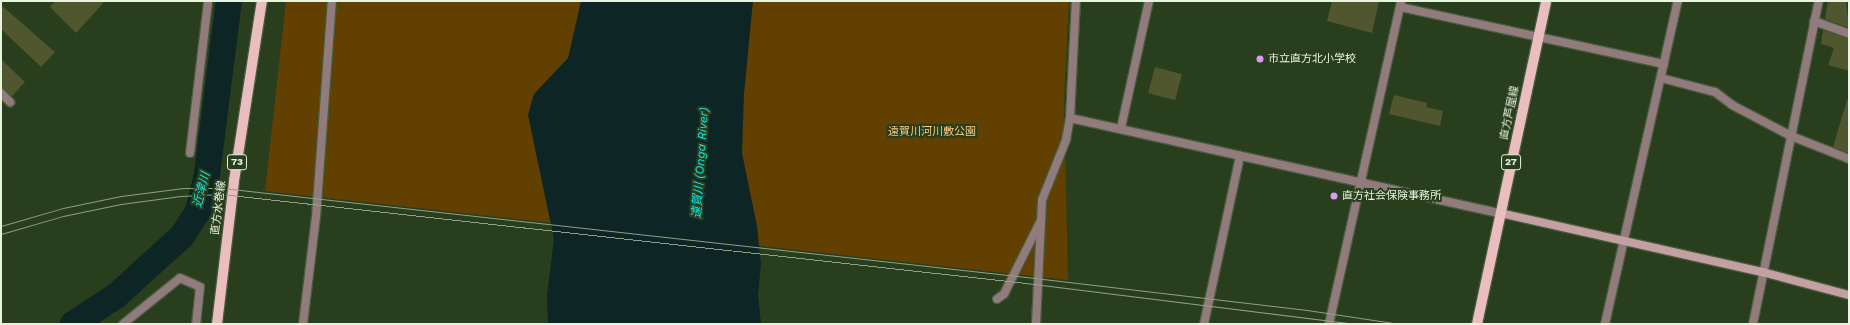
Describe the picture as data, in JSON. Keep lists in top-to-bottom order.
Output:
{
  "streets": {
    "main road": [
      "直方芦屋線",
      "73",
      "27",
      "直方水巻線"
    ]
  },
  "water": ["遠賀川 (Onga River)", "近津川"],
  "parks": ["遠賀川河川敷公園"],
  "places": ["市立直方北小学校", "直方社会保険事務所"]
}
